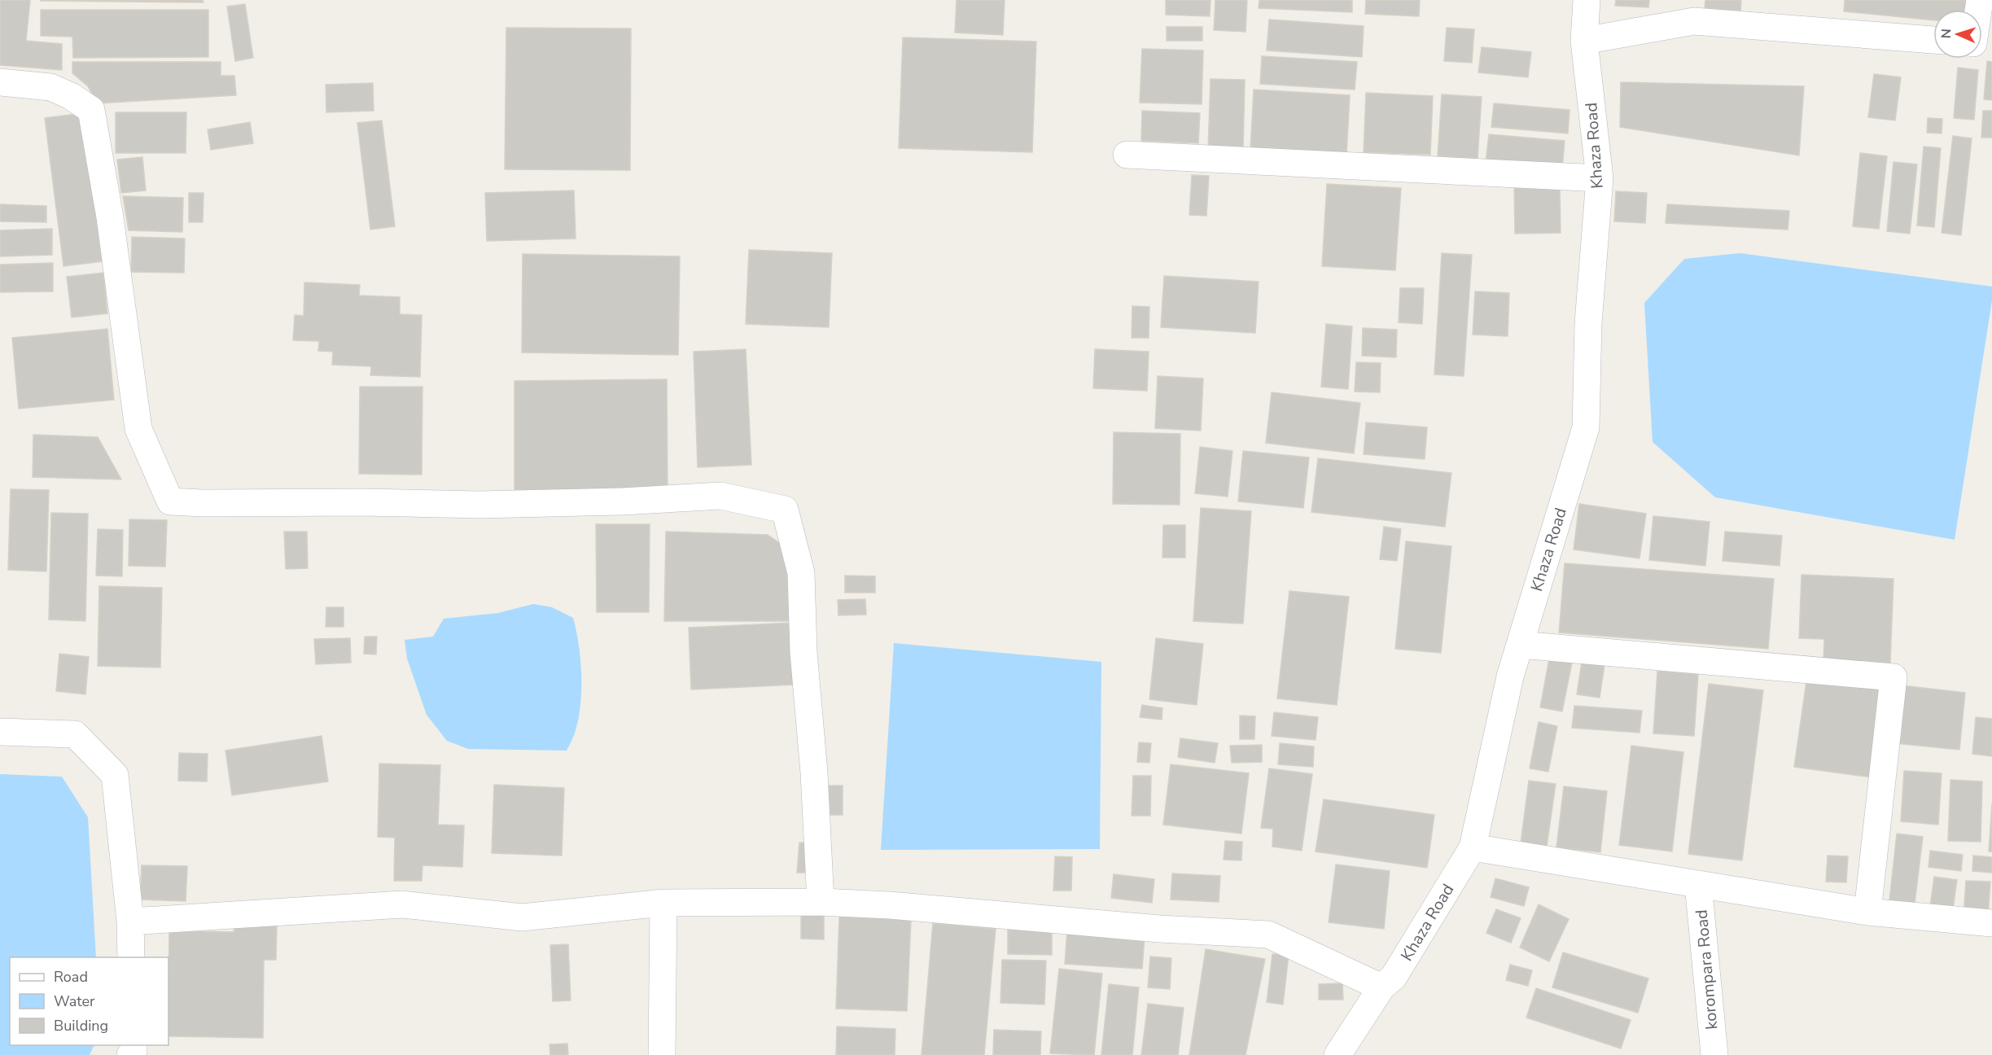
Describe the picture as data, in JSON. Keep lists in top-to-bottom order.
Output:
{
  "streets": {
    "street": ["Khaza Road", "korompara Road"]
  },
  "legend": ["Road", "Water", "Building"],
  "north": "left"
}
